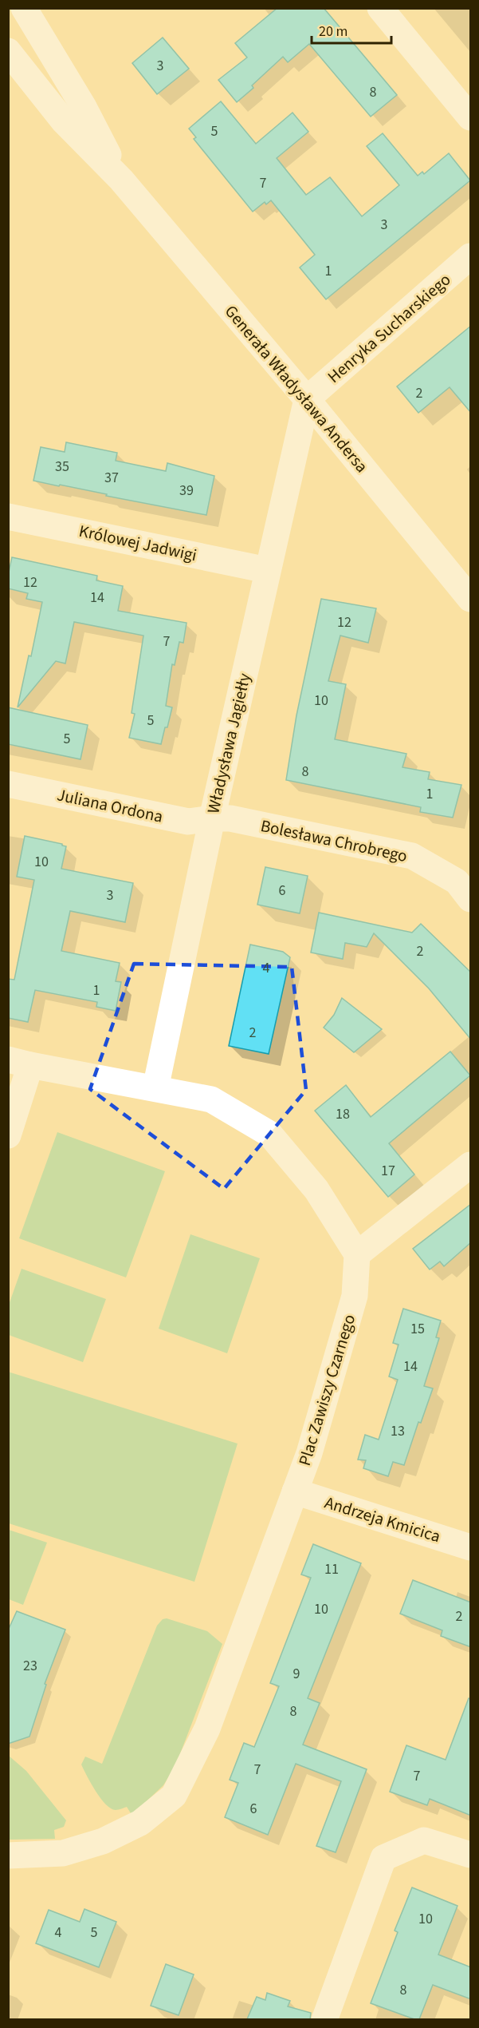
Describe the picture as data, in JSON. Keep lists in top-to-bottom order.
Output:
{
  "streets": {
    "street": [
      "Henryka Sucharskiego",
      "Generała Władysława Andersa",
      "Królowej Jadwigi",
      "Władysława Jagiełły",
      "Juliana Ordona",
      "Bolesława Chrobrego",
      "Plac Zawiszy Czarnego",
      "Andrzeja Kmicica"
    ]
  },
  "crossings": [
    ["Henryka Sucharskiego", "Generała Władysława Andersa"],
    ["Henryka Sucharskiego", "Władysława Jagiełły"],
    ["Generała Władysława Andersa", "Władysława Jagiełły"],
    ["Królowej Jadwigi", "Władysława Jagiełły"],
    ["Władysława Jagiełły", "Juliana Ordona"],
    ["Władysława Jagiełły", "Bolesława Chrobrego"],
    ["Juliana Ordona", "Bolesława Chrobrego"],
    ["Plac Zawiszy Czarnego", "Andrzeja Kmicica"]
  ],
  "house_numbers": [
    "3",
    "8",
    "5",
    "7",
    "3",
    "1",
    "2",
    "35",
    "37",
    "39",
    "12",
    "14",
    "12",
    "7",
    "10",
    "5",
    "5",
    "8",
    "1",
    "10",
    "6",
    "3",
    "2",
    "4",
    "1",
    "2",
    "18",
    "17",
    "15",
    "14",
    "13",
    "11",
    "10",
    "2",
    "23",
    "9",
    "8",
    "7",
    "7",
    "6",
    "10",
    "4",
    "5",
    "8"
  ],
  "scale_bar": "20 m"
}
